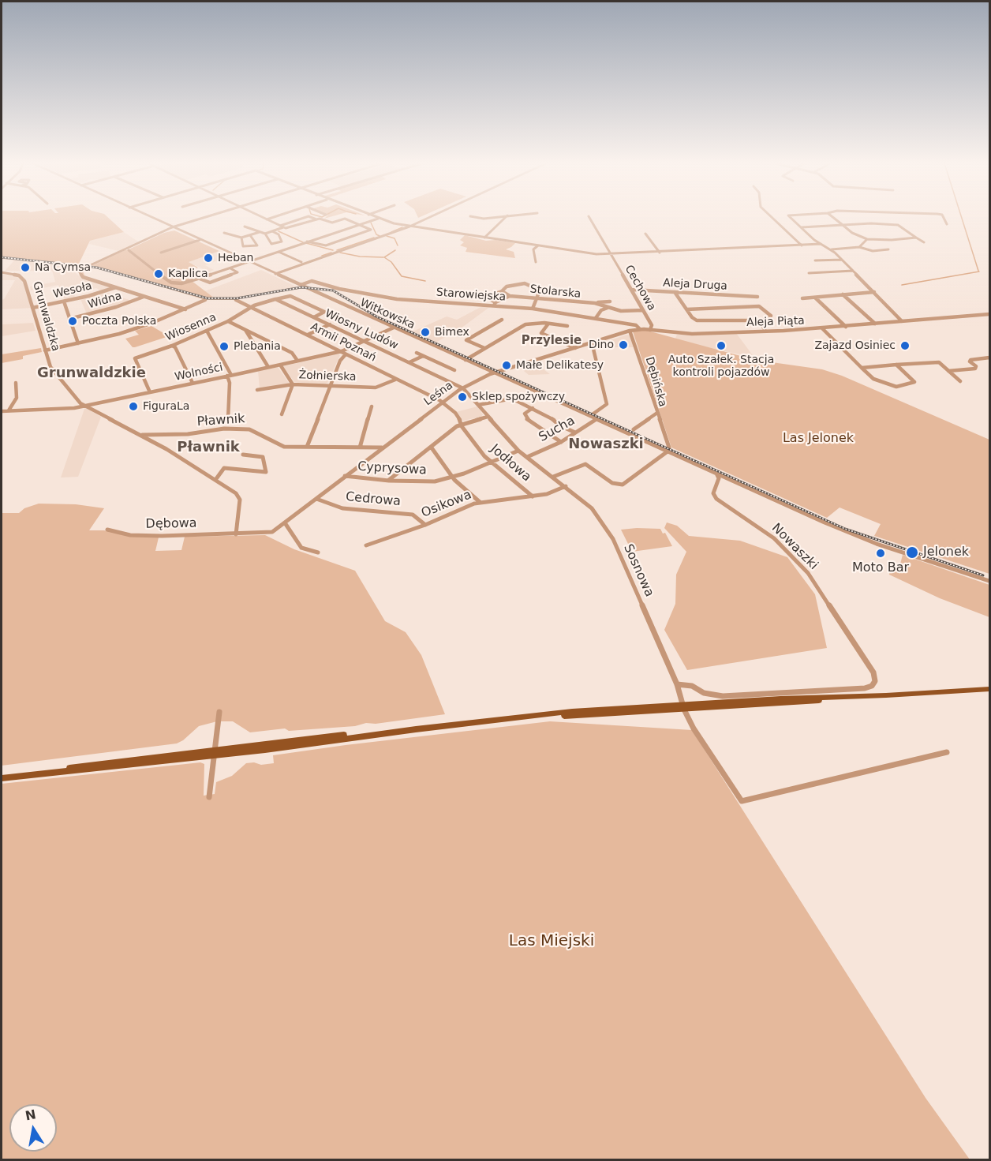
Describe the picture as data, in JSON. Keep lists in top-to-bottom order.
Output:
{
  "streets": {
    "street": [
      "Aleja Druga",
      "Cechowa",
      "Wesoła",
      "Stolarska",
      "Starowiejska",
      "Widna",
      "Witkowska",
      "Grunwaldzka",
      "Aleja Piąta",
      "Wiosenna",
      "Wiosny Ludów",
      "Armii Poznań",
      "Wolności",
      "Żołnierska",
      "Dębińska",
      "Leśna",
      "Pławnik",
      "Sucha",
      "Jodłowa",
      "Cyprysowa",
      "Cedrowa",
      "Osikowa",
      "Dębowa",
      "Nowaszki",
      "Sosnowa"
    ]
  },
  "crossings": [
    ["Aleja Druga", "Cechowa"],
    ["Cechowa", "Stolarska"],
    ["Cechowa", "Aleja Piąta"],
    ["Cechowa", "Leśna"],
    ["Wesoła", "Grunwaldzka"],
    ["Starowiejska", "Witkowska"],
    ["Starowiejska", "Leśna"],
    ["Witkowska", "Wolności"],
    ["Witkowska", "Leśna"],
    ["Witkowska", "Sucha"],
    ["Witkowska", "Nowaszki"],
    ["Grunwaldzka", "Wolności"],
    ["Grunwaldzka", "Pławnik"],
    ["Grunwaldzka", "Dębowa"],
    ["Aleja Piąta", "Leśna"],
    ["Wiosenna", "Armii Poznań"],
    ["Wiosenna", "Wolności"],
    ["Wiosny Ludów", "Wolności"],
    ["Wiosny Ludów", "Leśna"],
    ["Wiosny Ludów", "Sosnowa"],
    ["Armii Poznań", "Wolności"],
    ["Armii Poznań", "Żołnierska"],
    ["Armii Poznań", "Leśna"],
    ["Armii Poznań", "Jodłowa"],
    ["Dębińska", "Leśna"],
    ["Leśna", "Pławnik"],
    ["Leśna", "Jodłowa"],
    ["Leśna", "Cyprysowa"],
    ["Leśna", "Cedrowa"],
    ["Leśna", "Dębowa"],
    ["Leśna", "Sosnowa"],
    ["Sucha", "Sosnowa"],
    ["Jodłowa", "Cyprysowa"],
    ["Jodłowa", "Osikowa"],
    ["Cyprysowa", "Sosnowa"],
    ["Cedrowa", "Osikowa"],
    ["Osikowa", "Sosnowa"],
    ["Nowaszki", "Sosnowa"]
  ],
  "districts": [
    "Przylesie",
    "Grunwaldzkie",
    "Nowaszki",
    "Pławnik"
  ],
  "parks": ["Las Jelonek", "Las Miejski"],
  "places": [
    "Heban",
    "Na Cymsa",
    "Kaplica",
    "Poczta Polska",
    "Bimex",
    "Dino",
    "Auto Szałek. Stacja kontroli pojazdów",
    "Zajazd Osiniec",
    "Plebania",
    "Małe Delikatesy",
    "Sklep spożywczy",
    "FiguraLa",
    "Jelonek",
    "Moto Bar"
  ],
  "north": "top"
}
